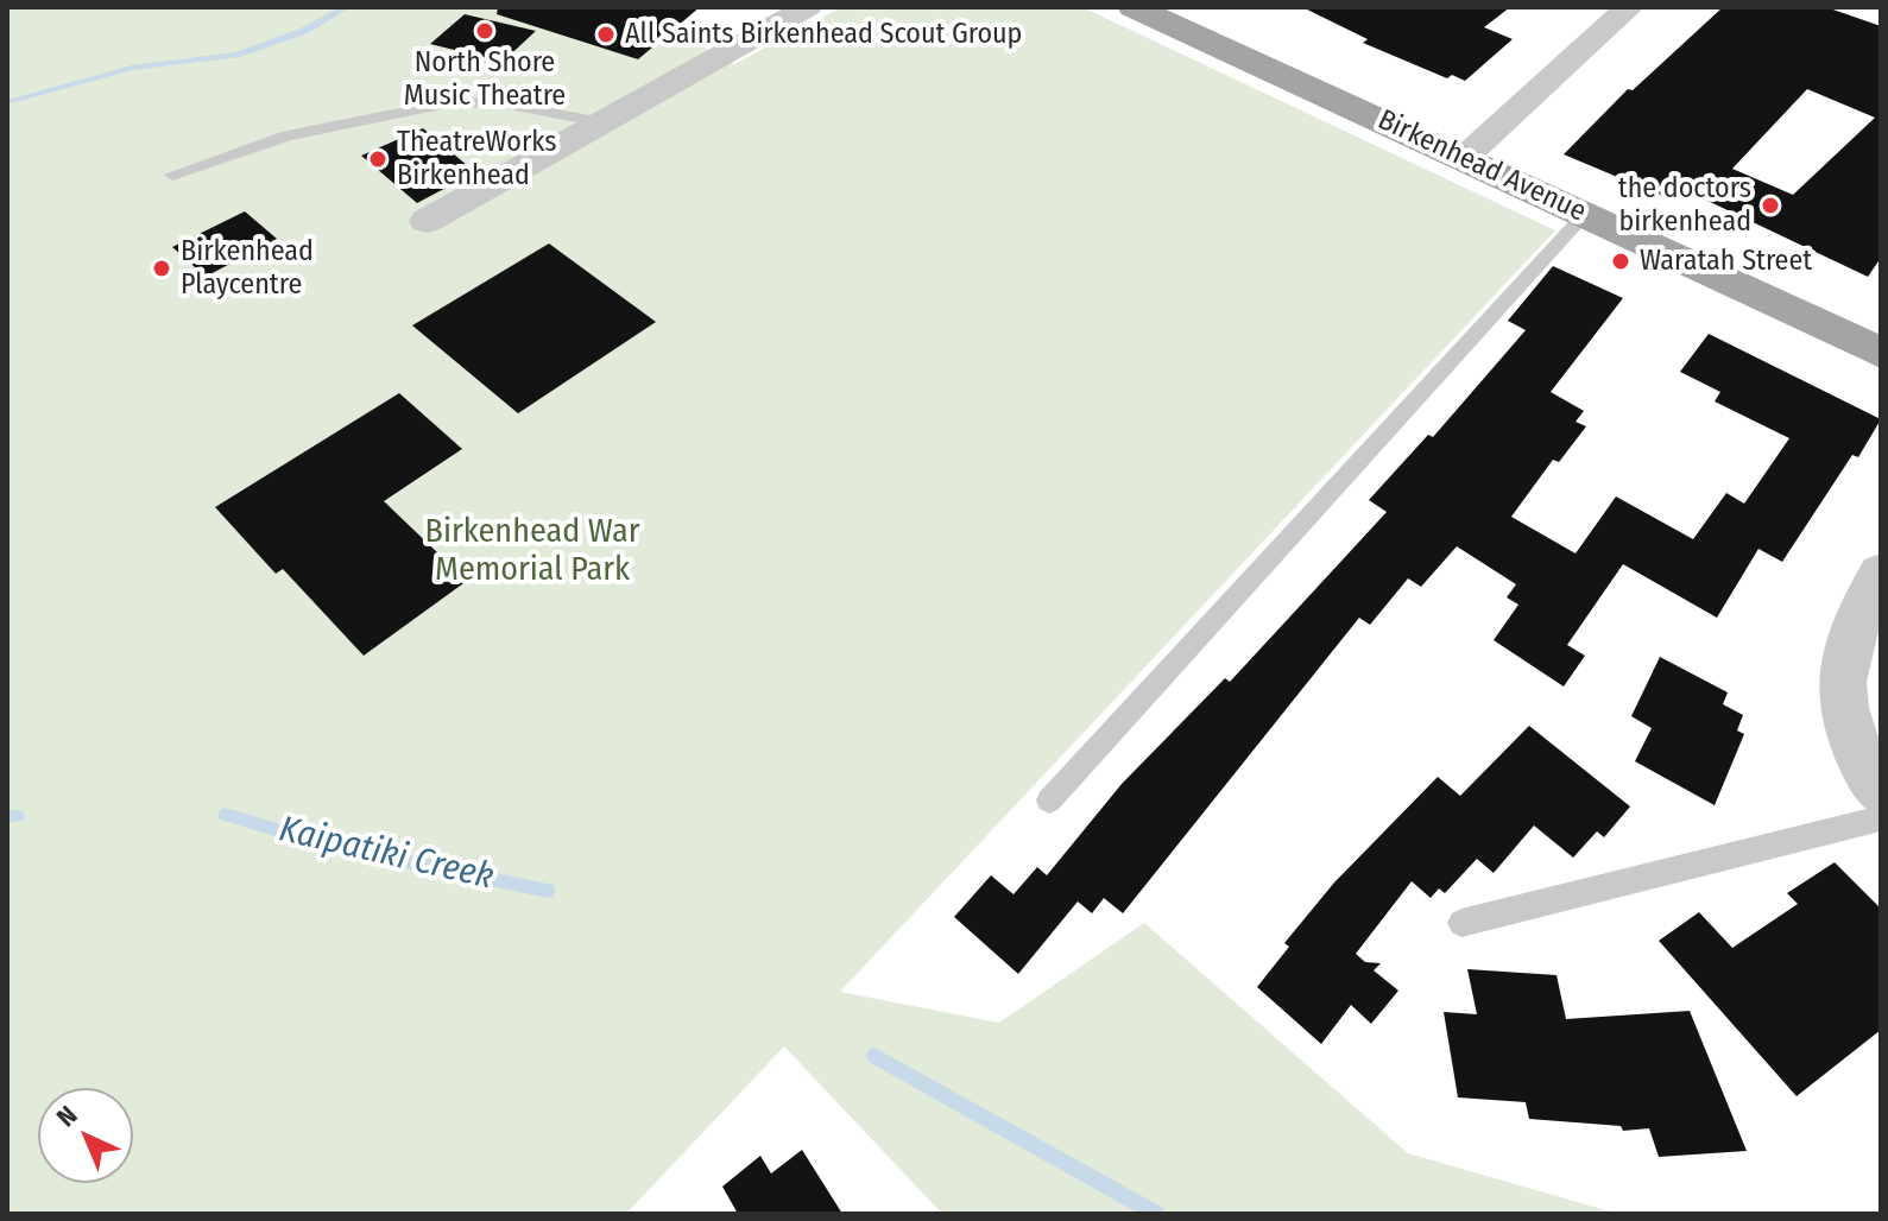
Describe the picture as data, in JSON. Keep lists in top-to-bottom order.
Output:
{
  "streets": {
    "main road": ["Birkenhead Avenue"]
  },
  "water": ["Kaipatiki Creek"],
  "parks": ["Birkenhead War Memorial Park"],
  "places": [
    "North Shore Music Theatre",
    "All Saints Birkenhead Scout Group",
    "TheatreWorks Birkenhead",
    "the doctors birkenhead",
    "Waratah Street",
    "Birkenhead Playcentre"
  ],
  "north": "top left"
}
